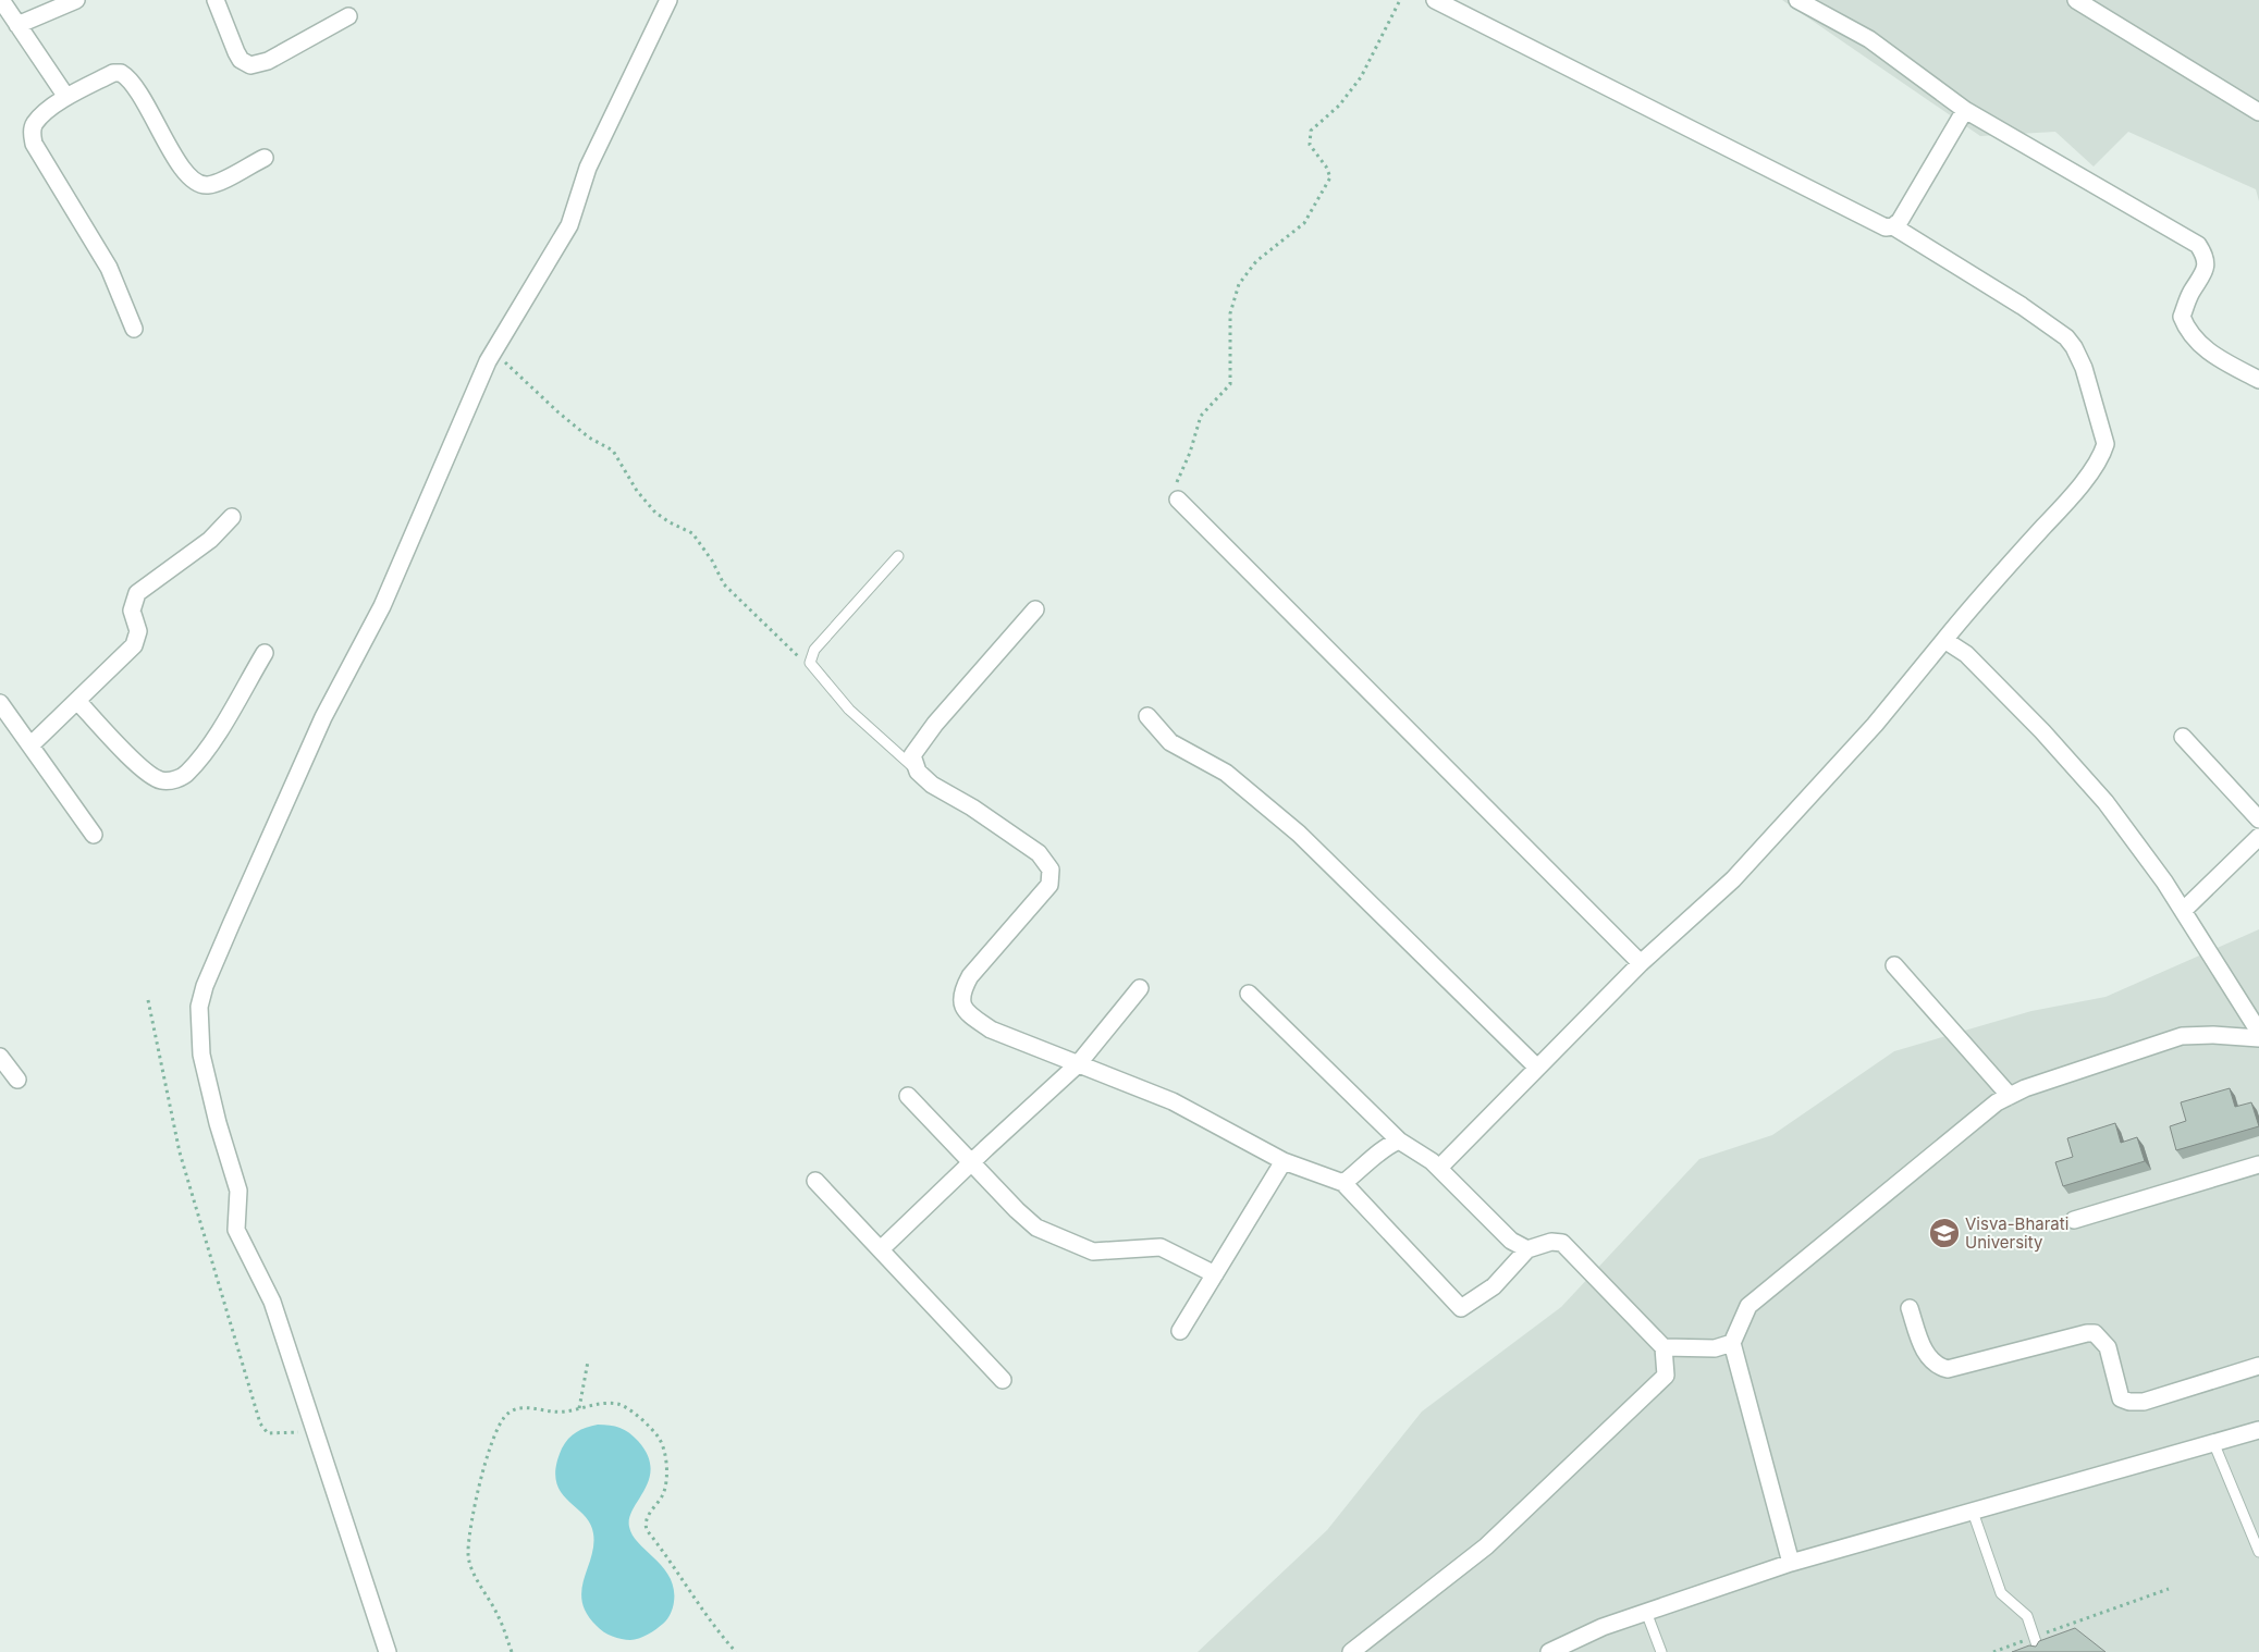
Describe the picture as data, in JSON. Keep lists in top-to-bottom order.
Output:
{
  "places": {
    "school or university": ["Visva-Bharati University"]
  }
}
